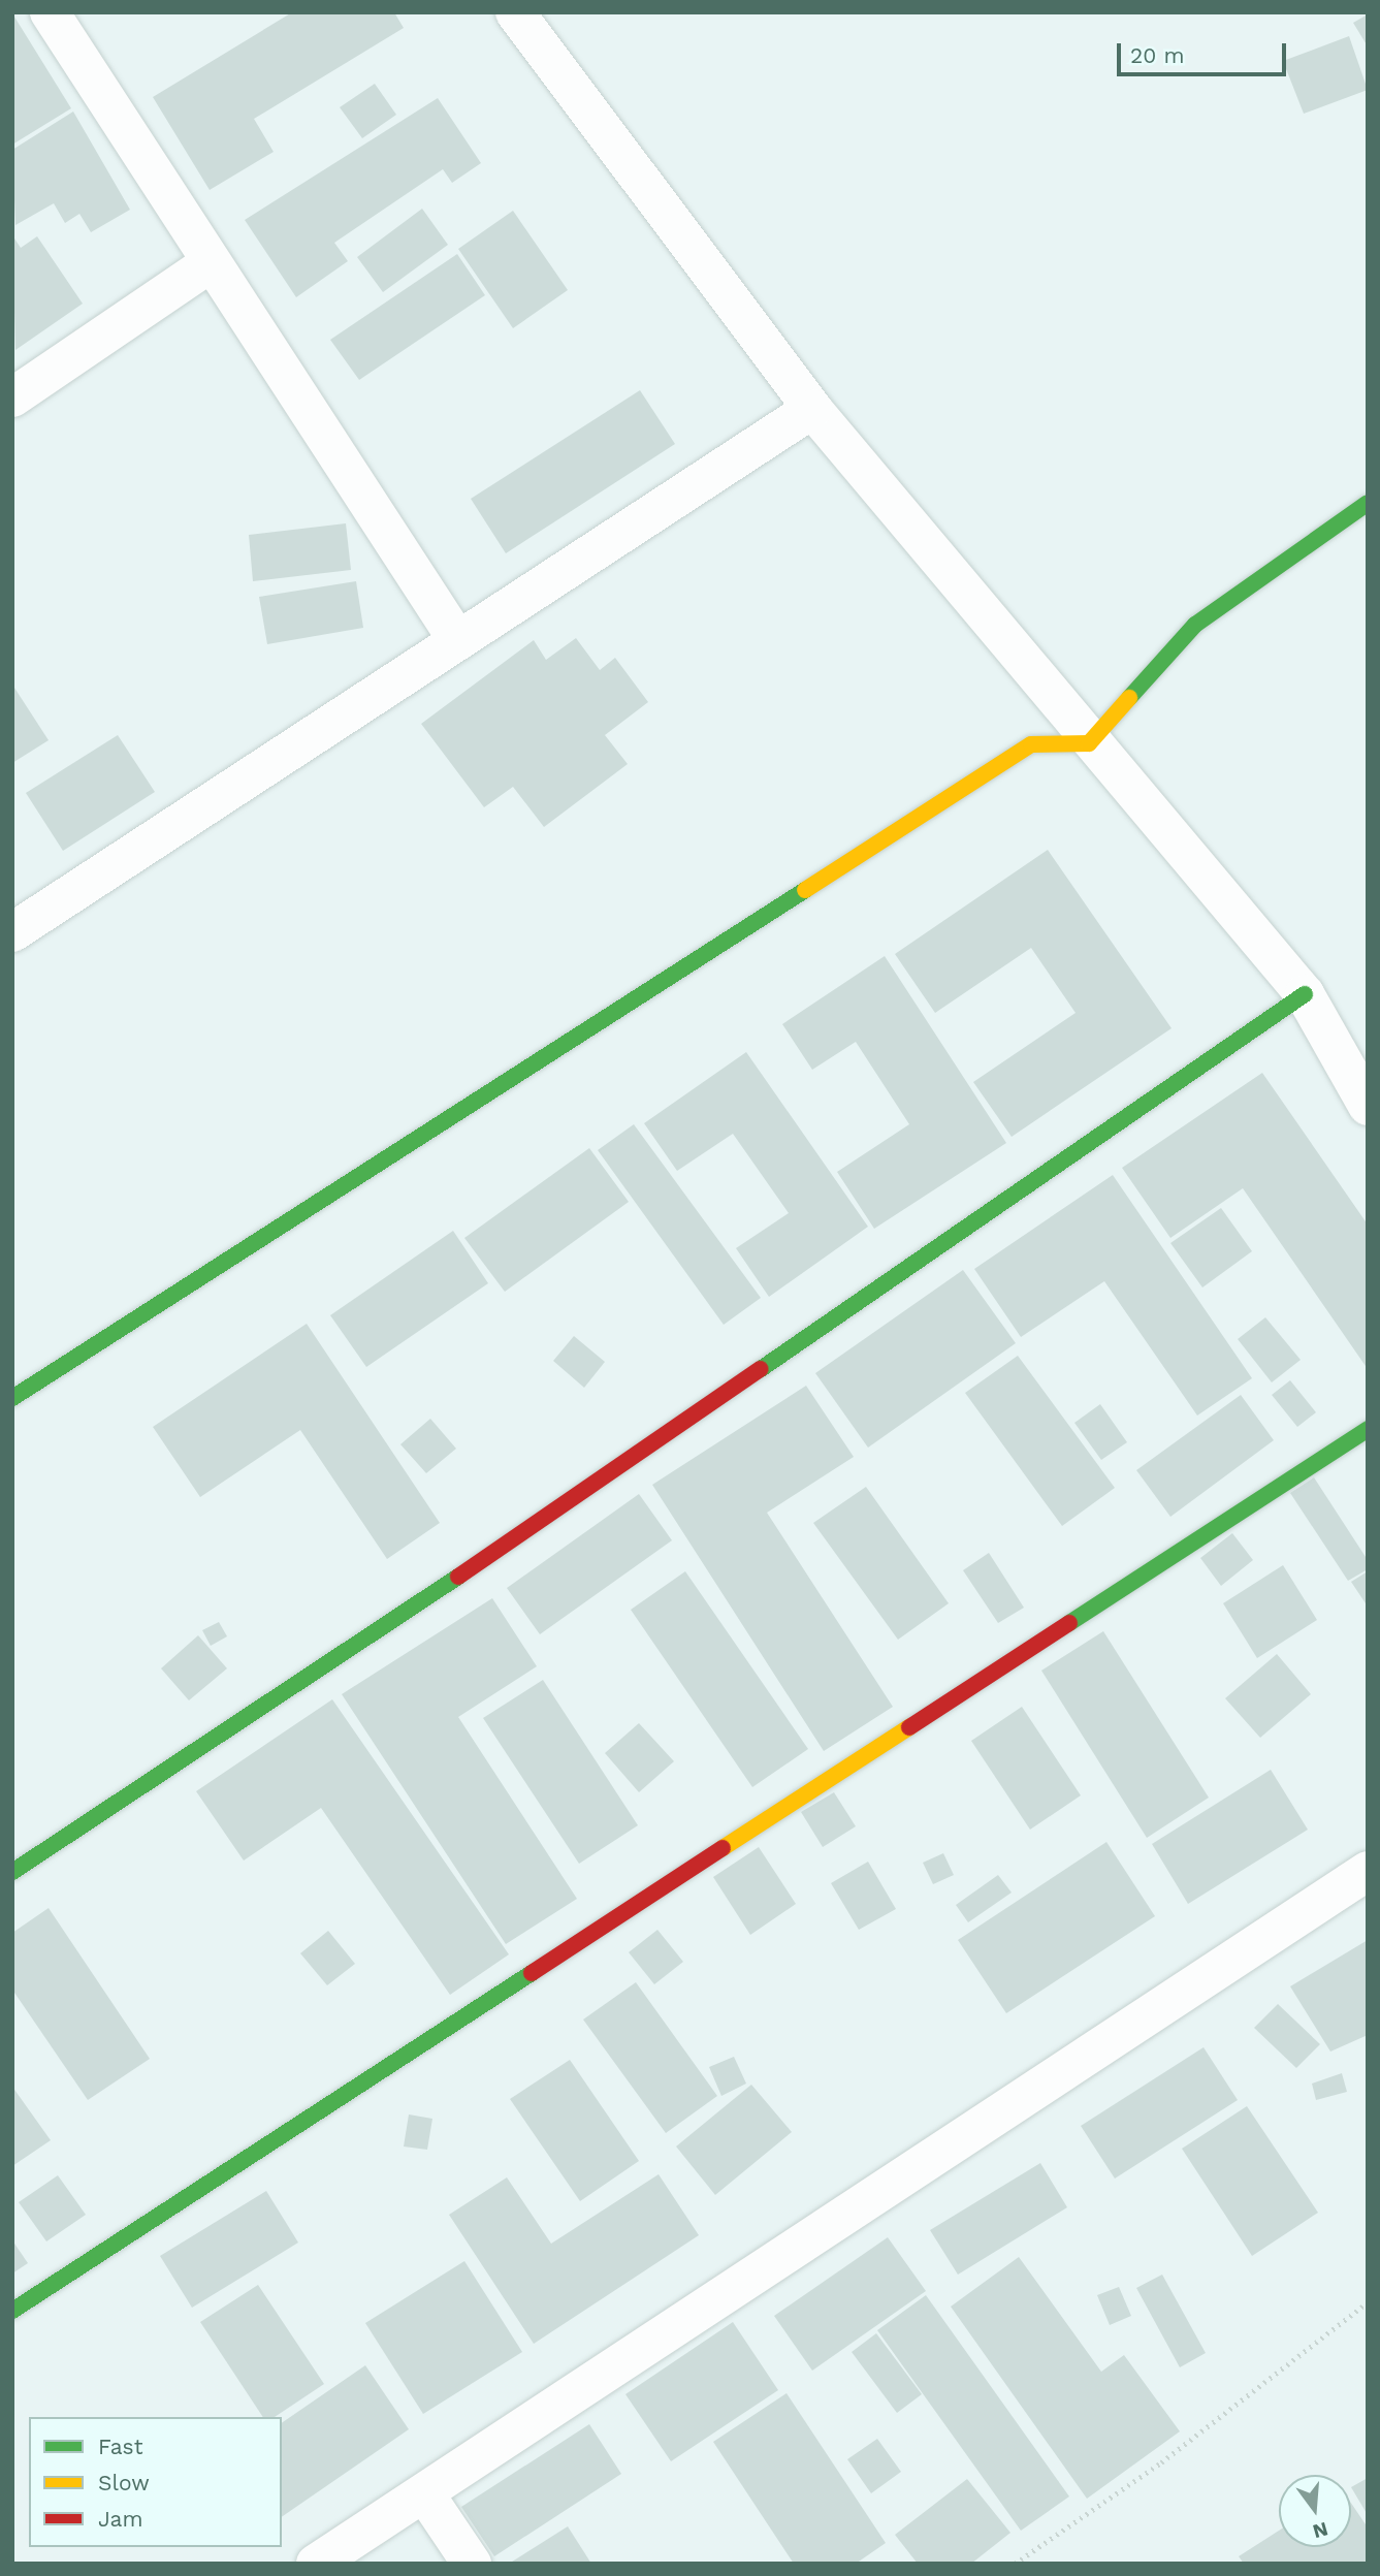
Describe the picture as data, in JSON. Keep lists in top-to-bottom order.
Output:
{
  "legend": ["Fast", "Slow", "Jam"],
  "scale_bar": "20 m",
  "north": "bottom"
}
